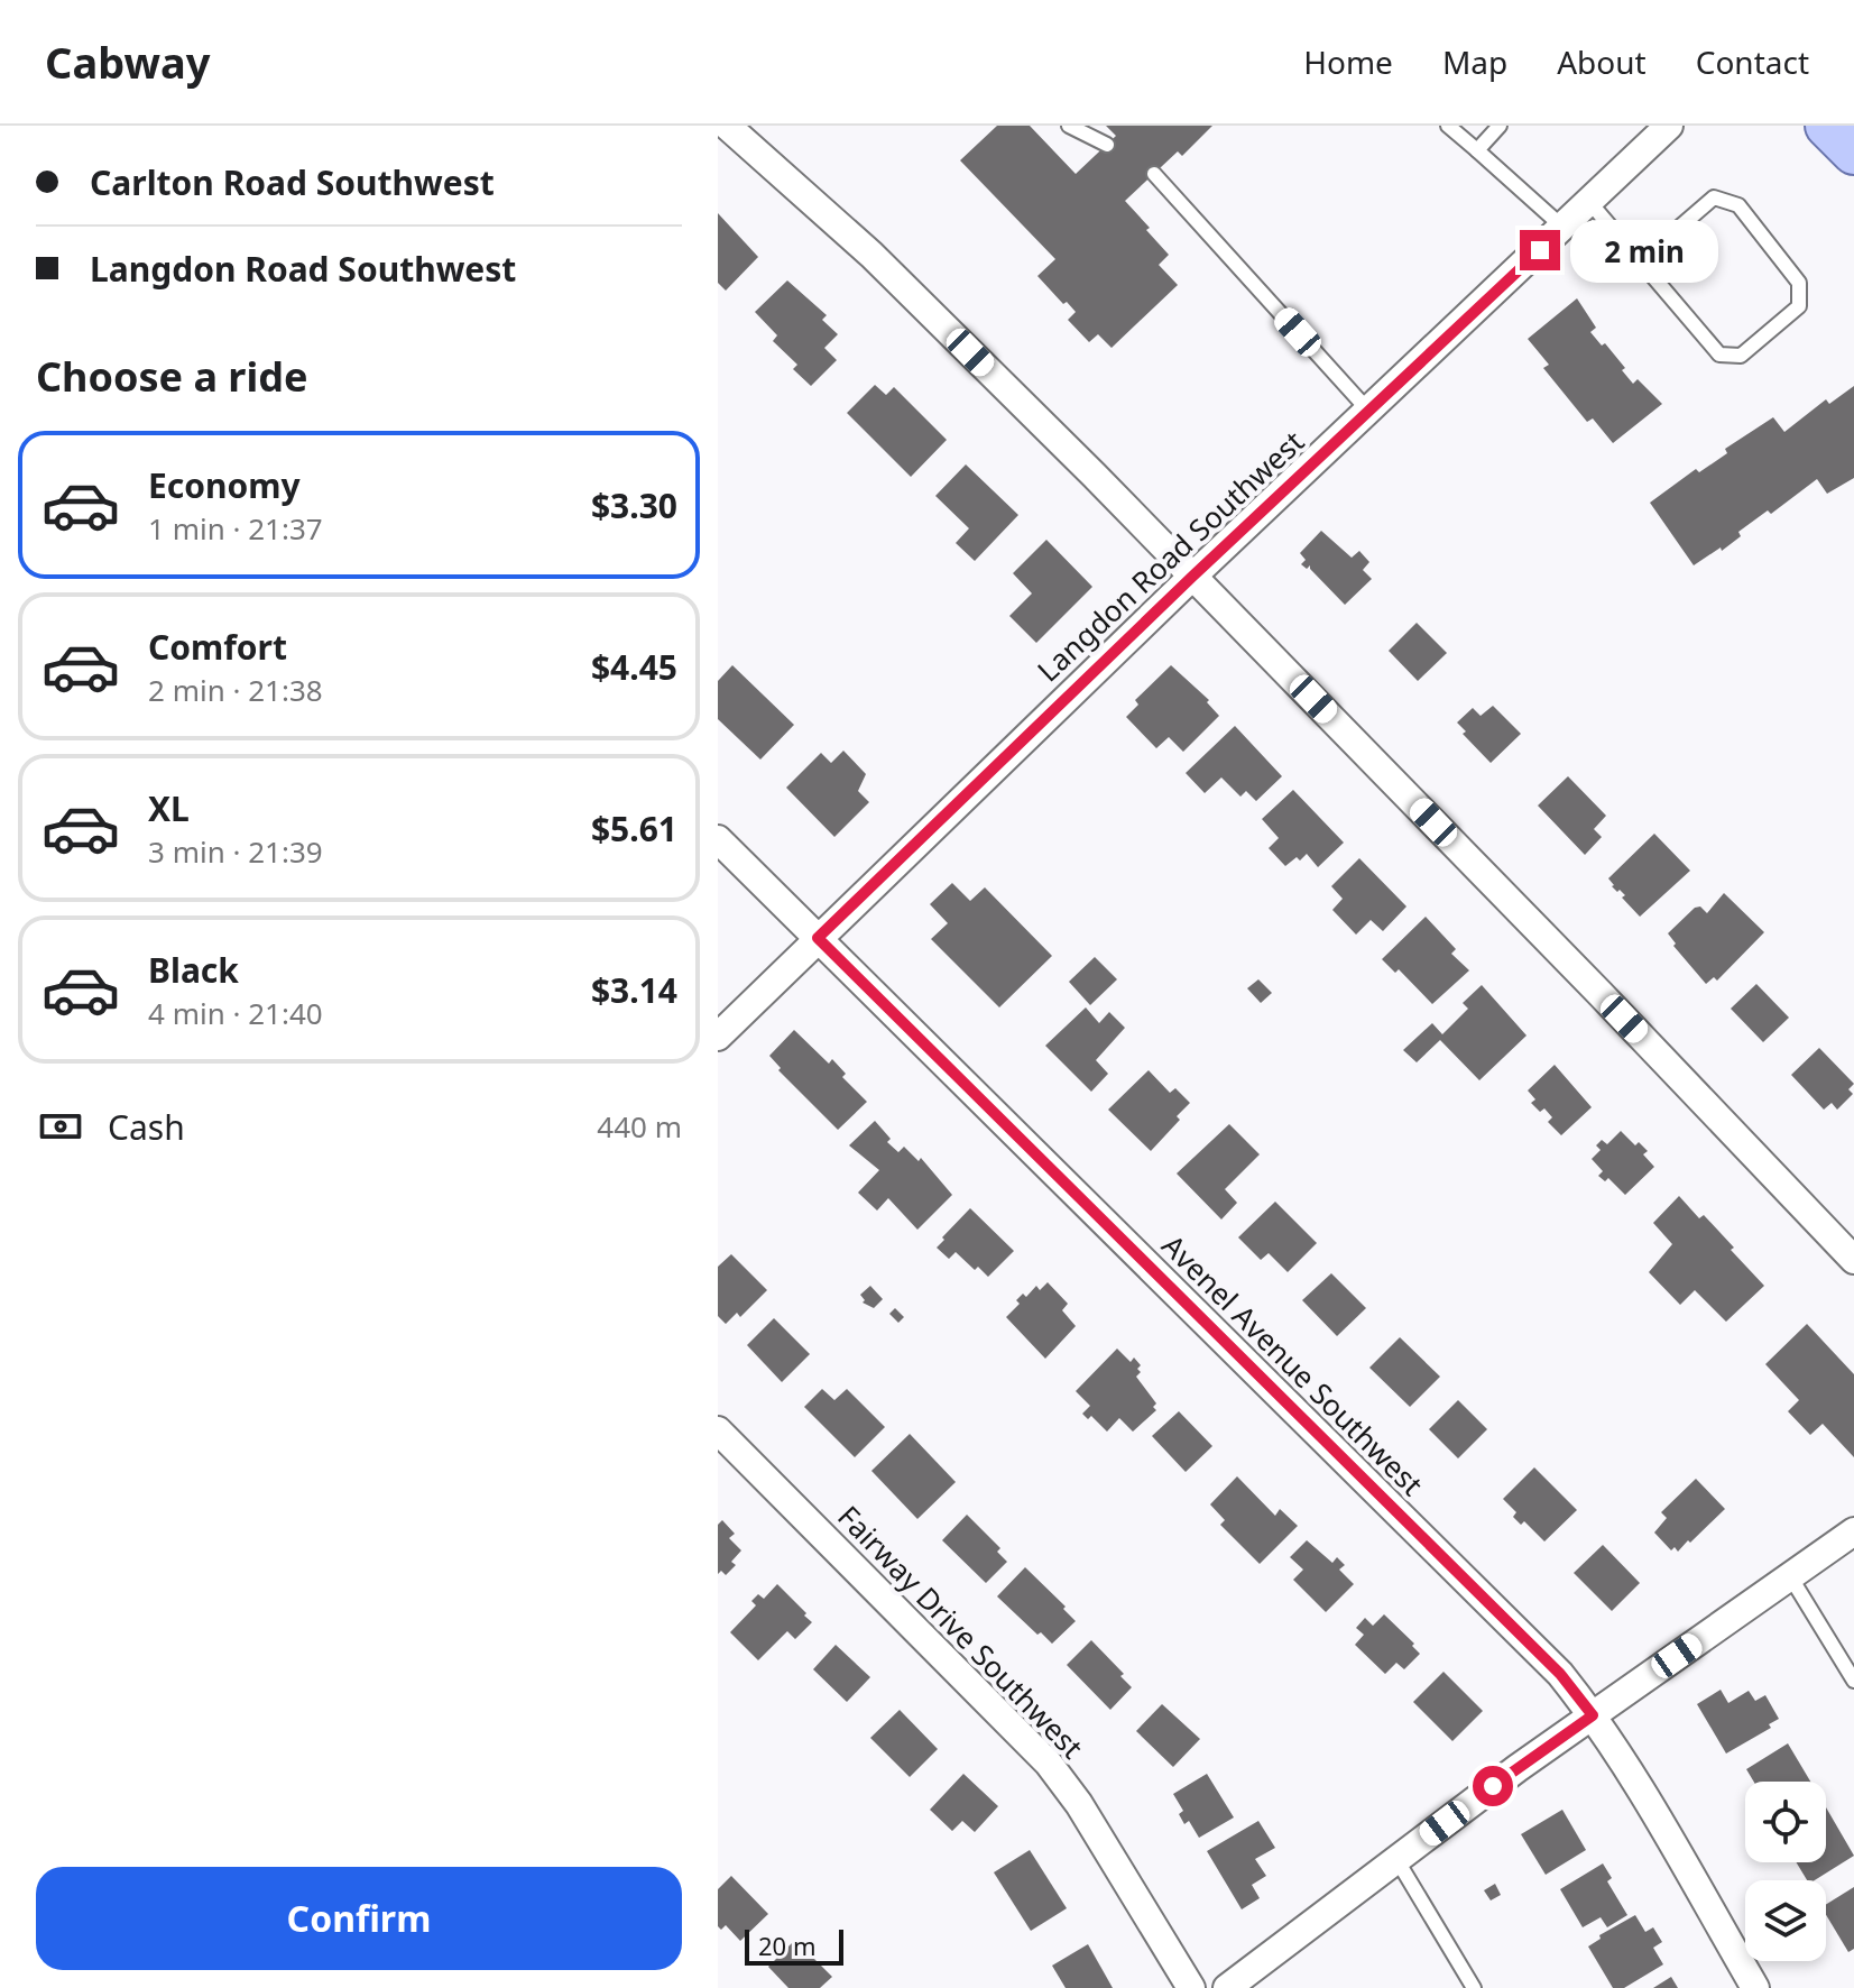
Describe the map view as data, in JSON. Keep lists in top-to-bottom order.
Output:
{
  "streets": {
    "street": ["Langdon Road Southwest", "Avenel Avenue Southwest", "Fairway Drive Southwest"]
  },
  "crossings": [
    ["Langdon Road Southwest", "Avenel Avenue Southwest"]
  ],
  "scale_bar": "20 m",
  "page": {
    "header": "Cabway",
    "nav": [
      "Home",
      "Map",
      "About",
      "Contact"
    ],
    "banner": ["Carlton Road Southwest", "Langdon Road Southwest"],
    "bubble": "2 min",
    "heading": "Choose a ride",
    "list": [
      {
        "name": "Economy",
        "note": "1 min · 21:37",
        "value": "$3.30"
      },
      {
        "name": "Comfort",
        "note": "2 min · 21:38",
        "value": "$4.45"
      },
      {
        "name": "XL",
        "note": "3 min · 21:39",
        "value": "$5.61"
      },
      {
        "name": "Black",
        "note": "4 min · 21:40",
        "value": "$3.14"
      }
    ],
    "pay": ["Cash", "440 m"],
    "buttons": "Confirm",
    "scale": "20 m"
  }
}
